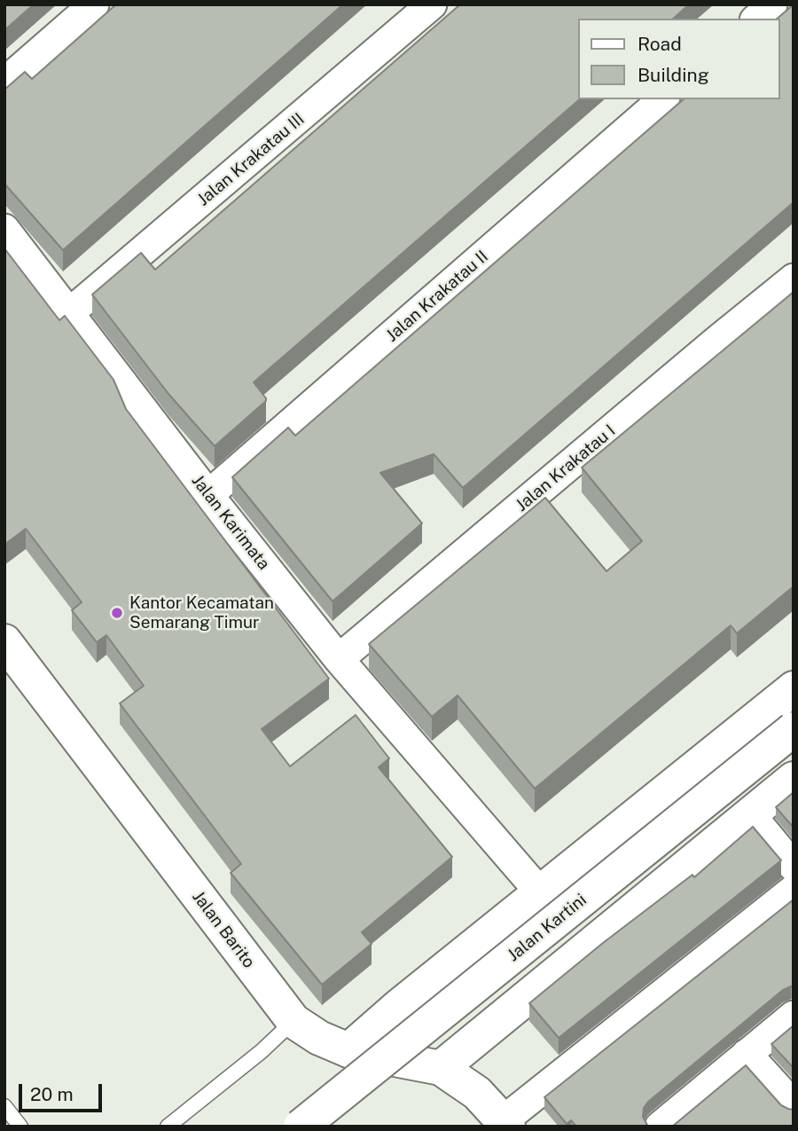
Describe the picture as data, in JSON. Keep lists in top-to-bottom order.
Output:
{
  "streets": {
    "main road": ["Jalan Kartini", "Jalan Barito"],
    "street": [
      "Jalan Krakatau III",
      "Jalan Krakatau II",
      "Jalan Krakatau I",
      "Jalan Karimata"
    ]
  },
  "crossings": [
    ["Jalan Krakatau III", "Jalan Karimata"],
    ["Jalan Krakatau II", "Jalan Karimata"],
    ["Jalan Krakatau I", "Jalan Karimata"],
    ["Jalan Karimata", "Jalan Kartini"],
    ["Jalan Kartini", "Jalan Barito"]
  ],
  "places": ["Kantor Kecamatan Semarang Timur"],
  "legend": ["Road", "Building"],
  "scale_bar": "20 m"
}
